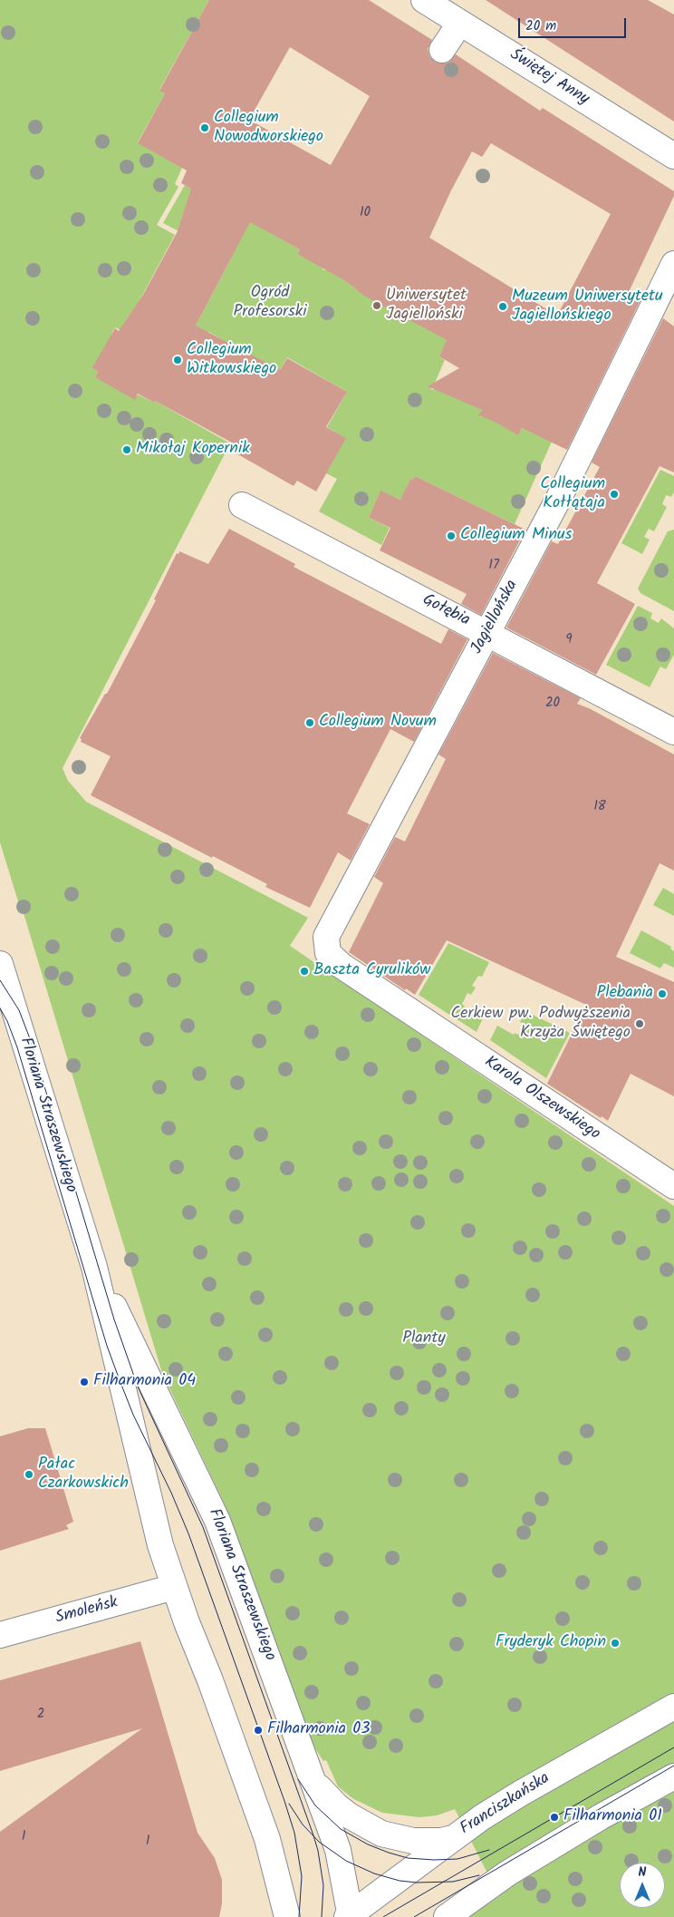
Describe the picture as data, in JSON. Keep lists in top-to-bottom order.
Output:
{
  "streets": {
    "street": [
      "Świętej Anny",
      "Gołębia",
      "Jagiellońska",
      "Karola Olszewskiego",
      "Floriana Straszewskiego",
      "Smoleńsk",
      "Franciszkańska"
    ]
  },
  "crossings": [
    ["Gołębia", "Jagiellońska"],
    ["Jagiellońska", "Karola Olszewskiego"],
    ["Floriana Straszewskiego", "Smoleńsk"],
    ["Floriana Straszewskiego", "Franciszkańska"]
  ],
  "parks": ["Ogród Profesorski", "Planty"],
  "places": [
    "Collegium Nowodworskiego",
    "Uniwersytet Jagielloński",
    "Muzeum Uniwersytetu Jagiellońskiego",
    "Collegium Witkowskiego",
    "Mikołaj Kopernik",
    "Collegium Kołłątaja",
    "Collegium Minus",
    "Collegium Novum",
    "Baszta Cyrulików",
    "Plebania",
    "Cerkiew pw. Podwyższenia Krzyża Świętego",
    "Filharmonia 04",
    "Pałac Czarkowskich",
    "Fryderyk Chopin",
    "Filharmonia 03",
    "Filharmonia 01"
  ],
  "house_numbers": [
    "10",
    "17",
    "9",
    "20",
    "18",
    "2",
    "1",
    "1"
  ],
  "scale_bar": "20 m",
  "north": "top"
}
